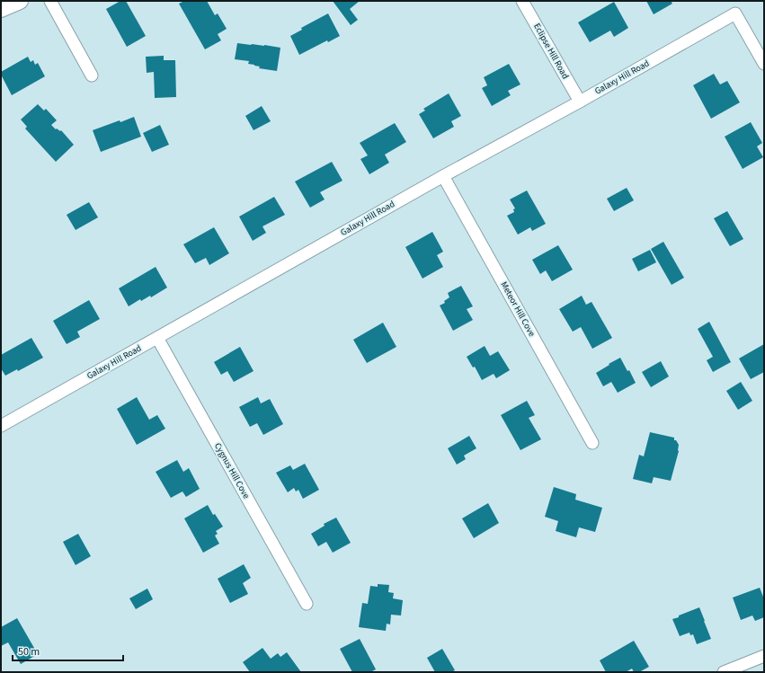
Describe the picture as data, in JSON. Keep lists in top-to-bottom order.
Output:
{
  "streets": {
    "street": [
      "Eclipse Hill Road",
      "Galaxy Hill Road",
      "Meteor Hill Cove",
      "Cygnus Hill Cove"
    ]
  },
  "crossings": [
    ["Eclipse Hill Road", "Galaxy Hill Road"],
    ["Galaxy Hill Road", "Meteor Hill Cove"],
    ["Galaxy Hill Road", "Cygnus Hill Cove"]
  ],
  "scale_bar": "50 m"
}
